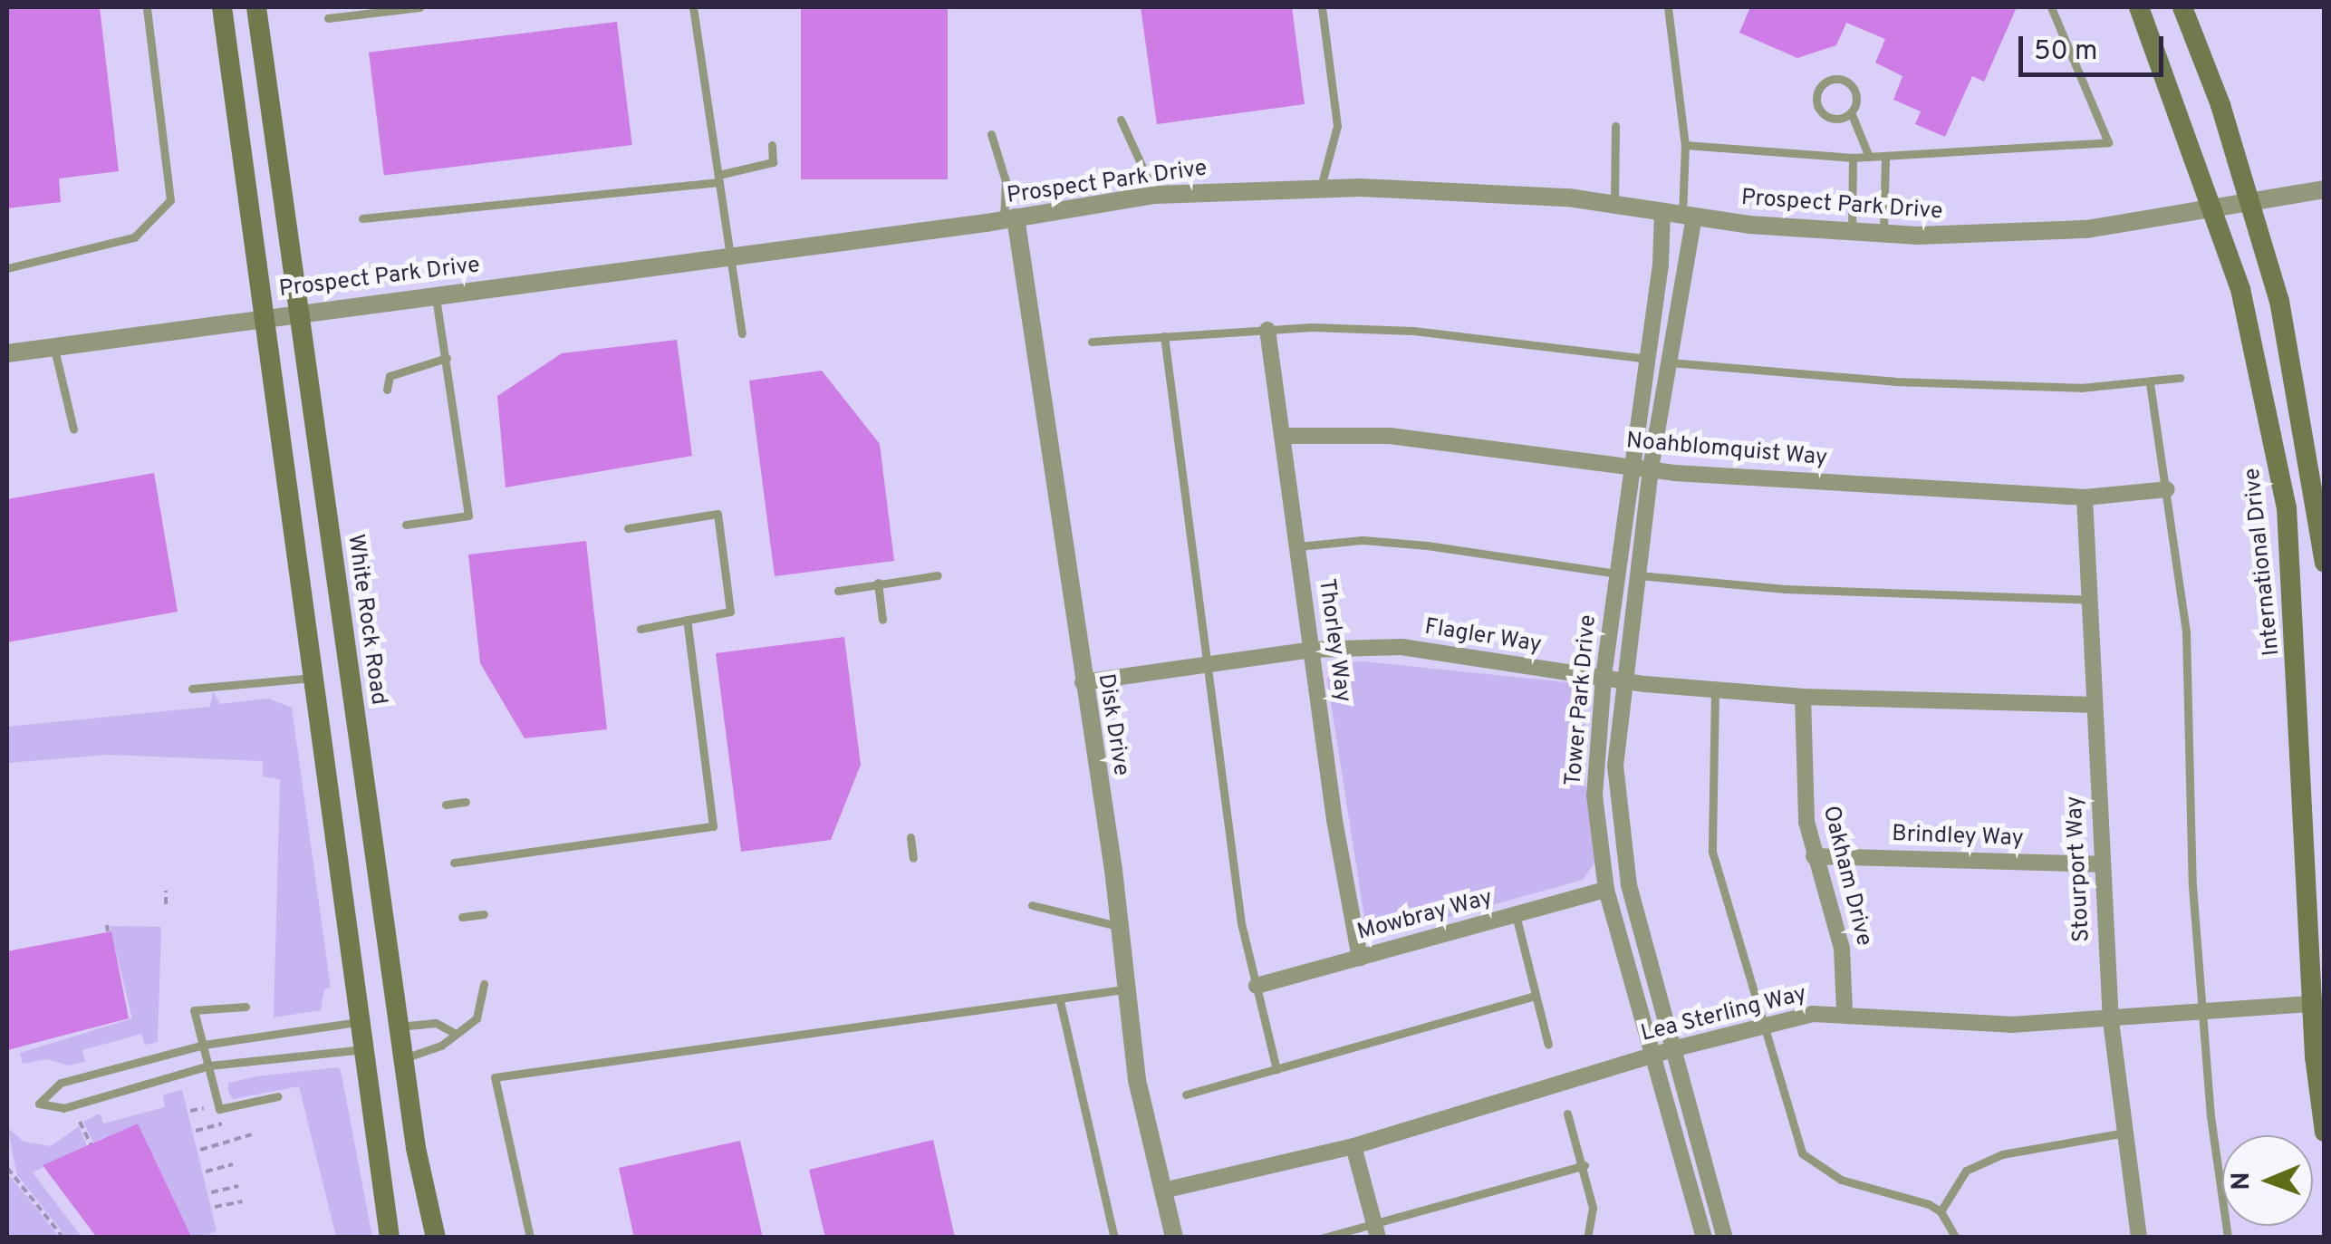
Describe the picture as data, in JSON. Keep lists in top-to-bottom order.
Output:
{
  "streets": {
    "main road": ["International Drive", "White Rock Road"],
    "street": [
      "Prospect Park Drive",
      "Noahblomquist Way",
      "Flagler Way",
      "Thorley Way",
      "Tower Park Drive",
      "Disk Drive",
      "Brindley Way",
      "Stourport Way",
      "Oakham Drive",
      "Mowbray Way",
      "Lea Sterling Way"
    ]
  },
  "crossings": [
    ["Prospect Park Drive", "International Drive"],
    ["Prospect Park Drive", "White Rock Road"],
    ["Prospect Park Drive", "Tower Park Drive"],
    ["Prospect Park Drive", "Disk Drive"],
    ["Noahblomquist Way", "Thorley Way"],
    ["Noahblomquist Way", "Tower Park Drive"],
    ["Noahblomquist Way", "Stourport Way"],
    ["International Drive", "Lea Sterling Way"],
    ["Flagler Way", "Thorley Way"],
    ["Flagler Way", "Tower Park Drive"],
    ["Flagler Way", "Disk Drive"],
    ["Flagler Way", "Stourport Way"],
    ["Flagler Way", "Oakham Drive"],
    ["Thorley Way", "Mowbray Way"],
    ["Tower Park Drive", "Mowbray Way"],
    ["Tower Park Drive", "Lea Sterling Way"],
    ["Disk Drive", "Lea Sterling Way"],
    ["Brindley Way", "Stourport Way"],
    ["Brindley Way", "Oakham Drive"],
    ["Stourport Way", "Lea Sterling Way"],
    ["Oakham Drive", "Lea Sterling Way"]
  ],
  "scale_bar": "50 m",
  "north": "left"
}
